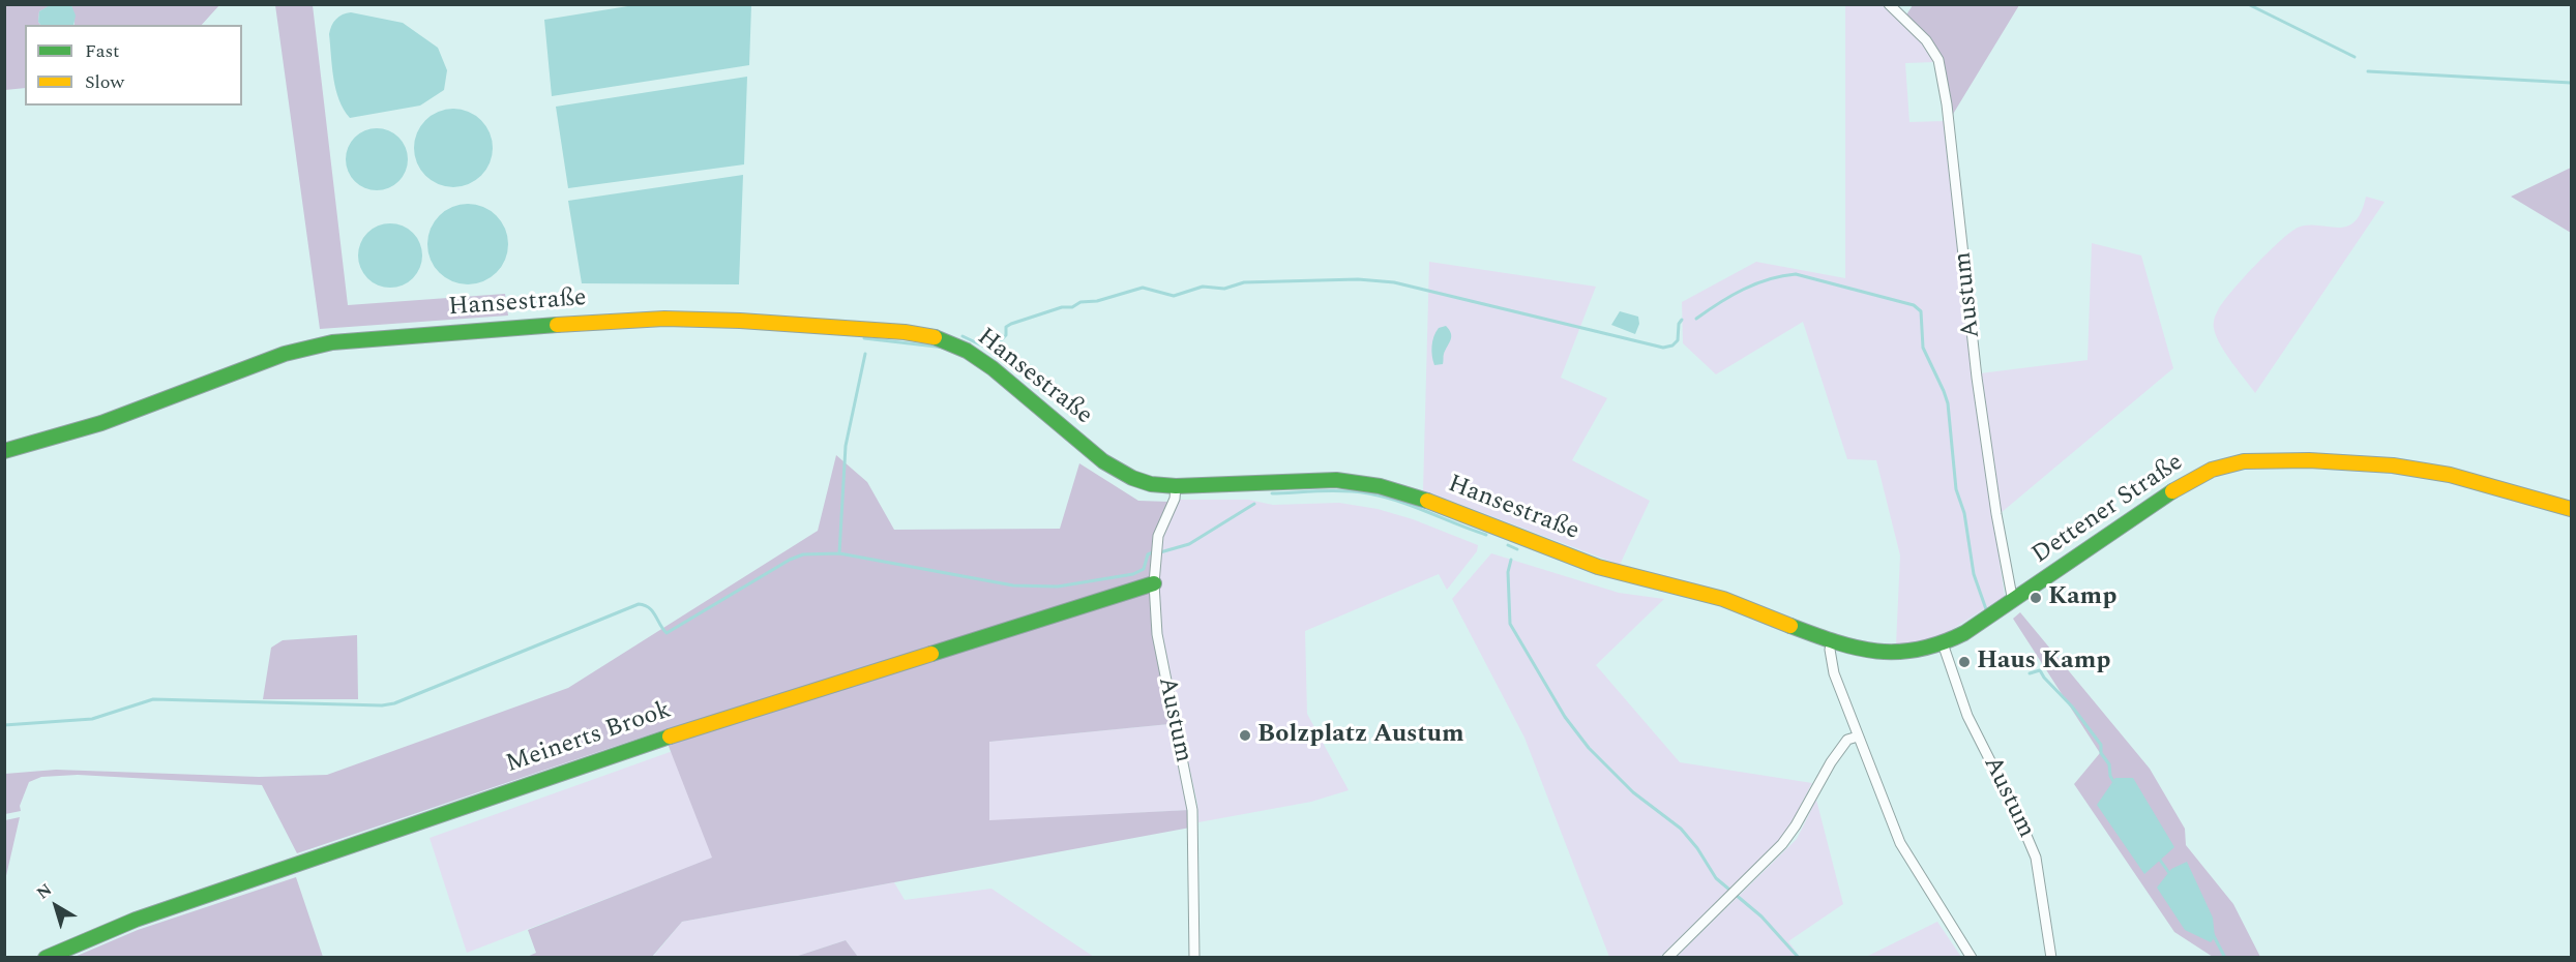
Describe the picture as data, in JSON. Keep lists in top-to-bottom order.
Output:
{
  "streets": {
    "street": [
      "Austum",
      "Hansestraße",
      "Dettener Straße",
      "Meinerts Brook"
    ]
  },
  "crossings": [
    ["Austum", "Hansestraße"],
    ["Austum", "Dettener Straße"],
    ["Austum", "Meinerts Brook"],
    ["Hansestraße", "Dettener Straße"]
  ],
  "places": ["Kamp", "Haus Kamp", "Bolzplatz Austum"],
  "legend": ["Fast", "Slow"],
  "north": "top left"
}
